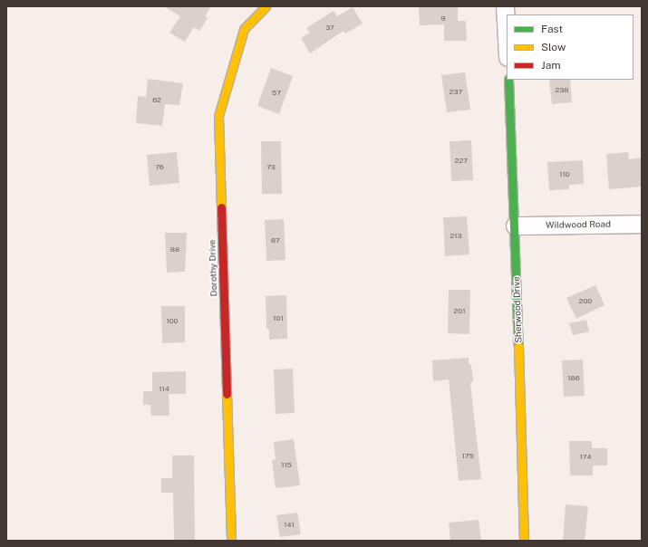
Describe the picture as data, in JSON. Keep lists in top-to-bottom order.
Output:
{
  "streets": {
    "street": ["Wildwood Road", "Dorothy Drive", "Sherwood Drive"]
  },
  "crossings": [
    ["Wildwood Road", "Sherwood Drive"]
  ],
  "house_numbers": [
    "9",
    "37",
    "238",
    "237",
    "57",
    "62",
    "227",
    "76",
    "73",
    "110",
    "213",
    "87",
    "88",
    "200",
    "201",
    "101",
    "100",
    "186",
    "114",
    "175",
    "174",
    "115",
    "141"
  ],
  "legend": ["Fast", "Slow", "Jam"]
}
